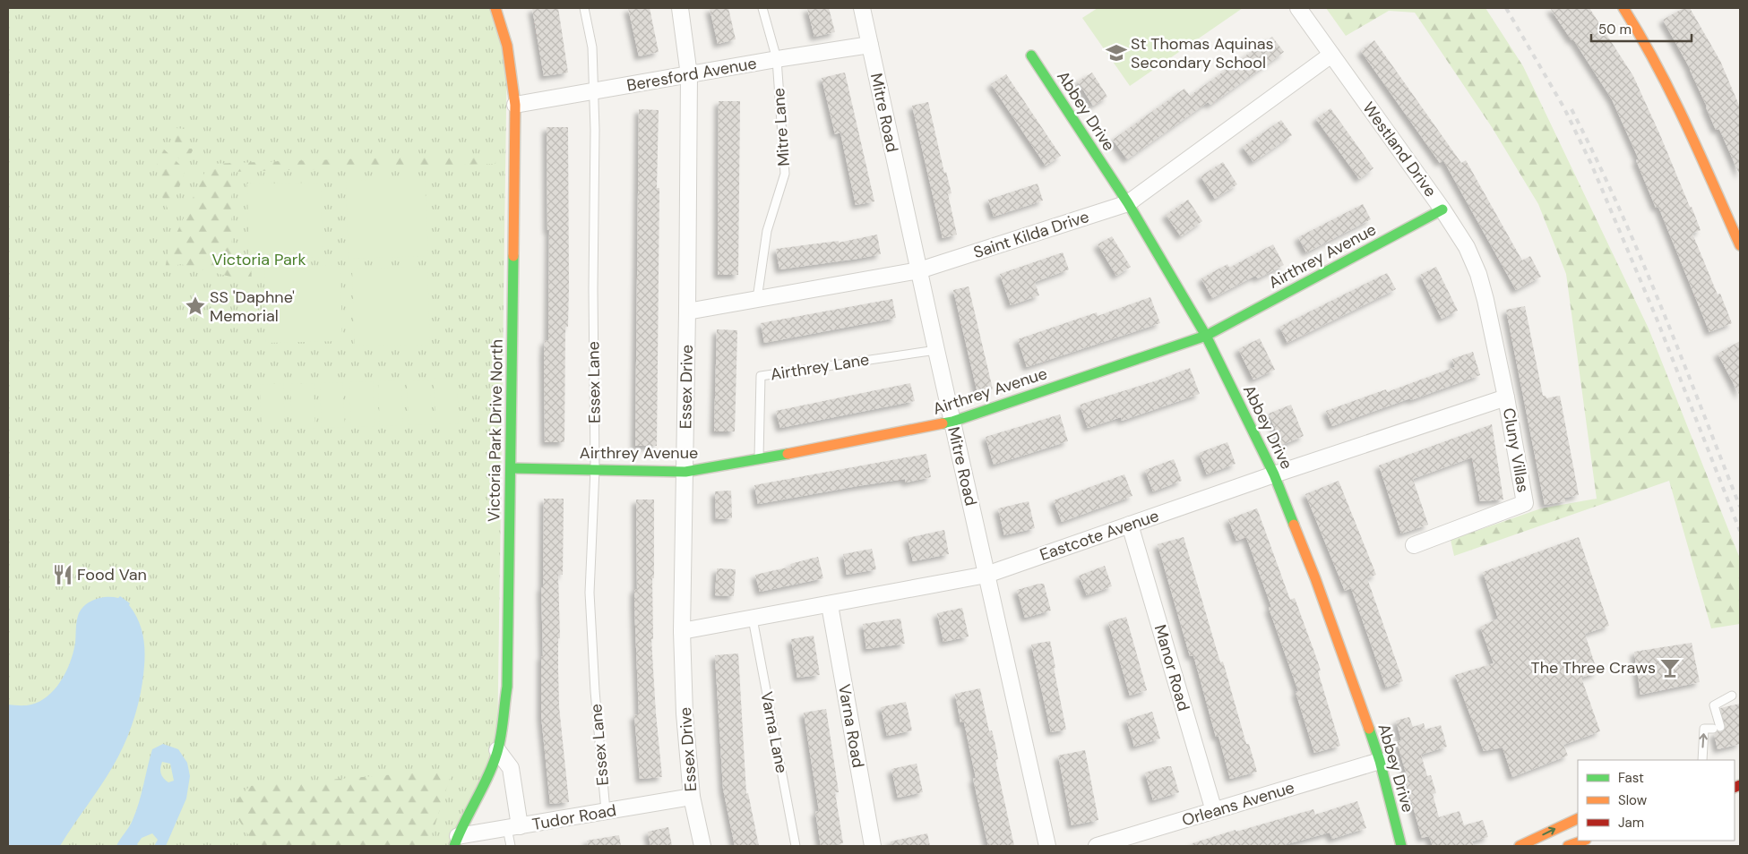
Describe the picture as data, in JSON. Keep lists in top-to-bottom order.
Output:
{
  "streets": {
    "street": [
      "Beresford Avenue",
      "Abbey Drive",
      "Mitre Road",
      "Westland Drive",
      "Saint Kilda Drive",
      "Airthrey Avenue",
      "Essex Drive",
      "Victoria Park Drive North",
      "Cluny Villas",
      "Eastcote Avenue",
      "Manor Road",
      "Varna Road",
      "Orleans Avenue",
      "Tudor Road"
    ],
    "lane": [
      "Mitre Lane",
      "Airthrey Lane",
      "Essex Lane",
      "Varna Lane"
    ]
  },
  "crossings": [
    ["Beresford Avenue", "Mitre Road"],
    ["Beresford Avenue", "Mitre Lane"],
    ["Beresford Avenue", "Essex Lane"],
    ["Beresford Avenue", "Essex Drive"],
    ["Beresford Avenue", "Victoria Park Drive North"],
    ["Abbey Drive", "Saint Kilda Drive"],
    ["Abbey Drive", "Airthrey Avenue"],
    ["Abbey Drive", "Eastcote Avenue"],
    ["Abbey Drive", "Orleans Avenue"],
    ["Mitre Road", "Saint Kilda Drive"],
    ["Mitre Road", "Airthrey Avenue"],
    ["Mitre Road", "Airthrey Lane"],
    ["Mitre Road", "Eastcote Avenue"],
    ["Mitre Lane", "Saint Kilda Drive"],
    ["Westland Drive", "Saint Kilda Drive"],
    ["Westland Drive", "Airthrey Avenue"],
    ["Westland Drive", "Cluny Villas"],
    ["Westland Drive", "Eastcote Avenue"],
    ["Saint Kilda Drive", "Essex Drive"],
    ["Airthrey Avenue", "Airthrey Lane"],
    ["Airthrey Avenue", "Essex Lane"],
    ["Airthrey Avenue", "Essex Drive"],
    ["Airthrey Avenue", "Victoria Park Drive North"],
    ["Essex Lane", "Tudor Road"],
    ["Essex Drive", "Eastcote Avenue"],
    ["Essex Drive", "Tudor Road"],
    ["Victoria Park Drive North", "Tudor Road"],
    ["Cluny Villas", "Eastcote Avenue"],
    ["Eastcote Avenue", "Manor Road"],
    ["Eastcote Avenue", "Varna Road"],
    ["Eastcote Avenue", "Varna Lane"],
    ["Manor Road", "Orleans Avenue"]
  ],
  "parks": ["Victoria Park"],
  "places": {
    "school or university": ["St Thomas Aquinas Secondary School"],
    "place": ["SS 'Daphne' Memorial"],
    "restaurant": ["Food Van"],
    "bar": ["The Three Craws"]
  },
  "legend": ["Fast", "Slow", "Jam"],
  "scale_bar": "50 m"
}
